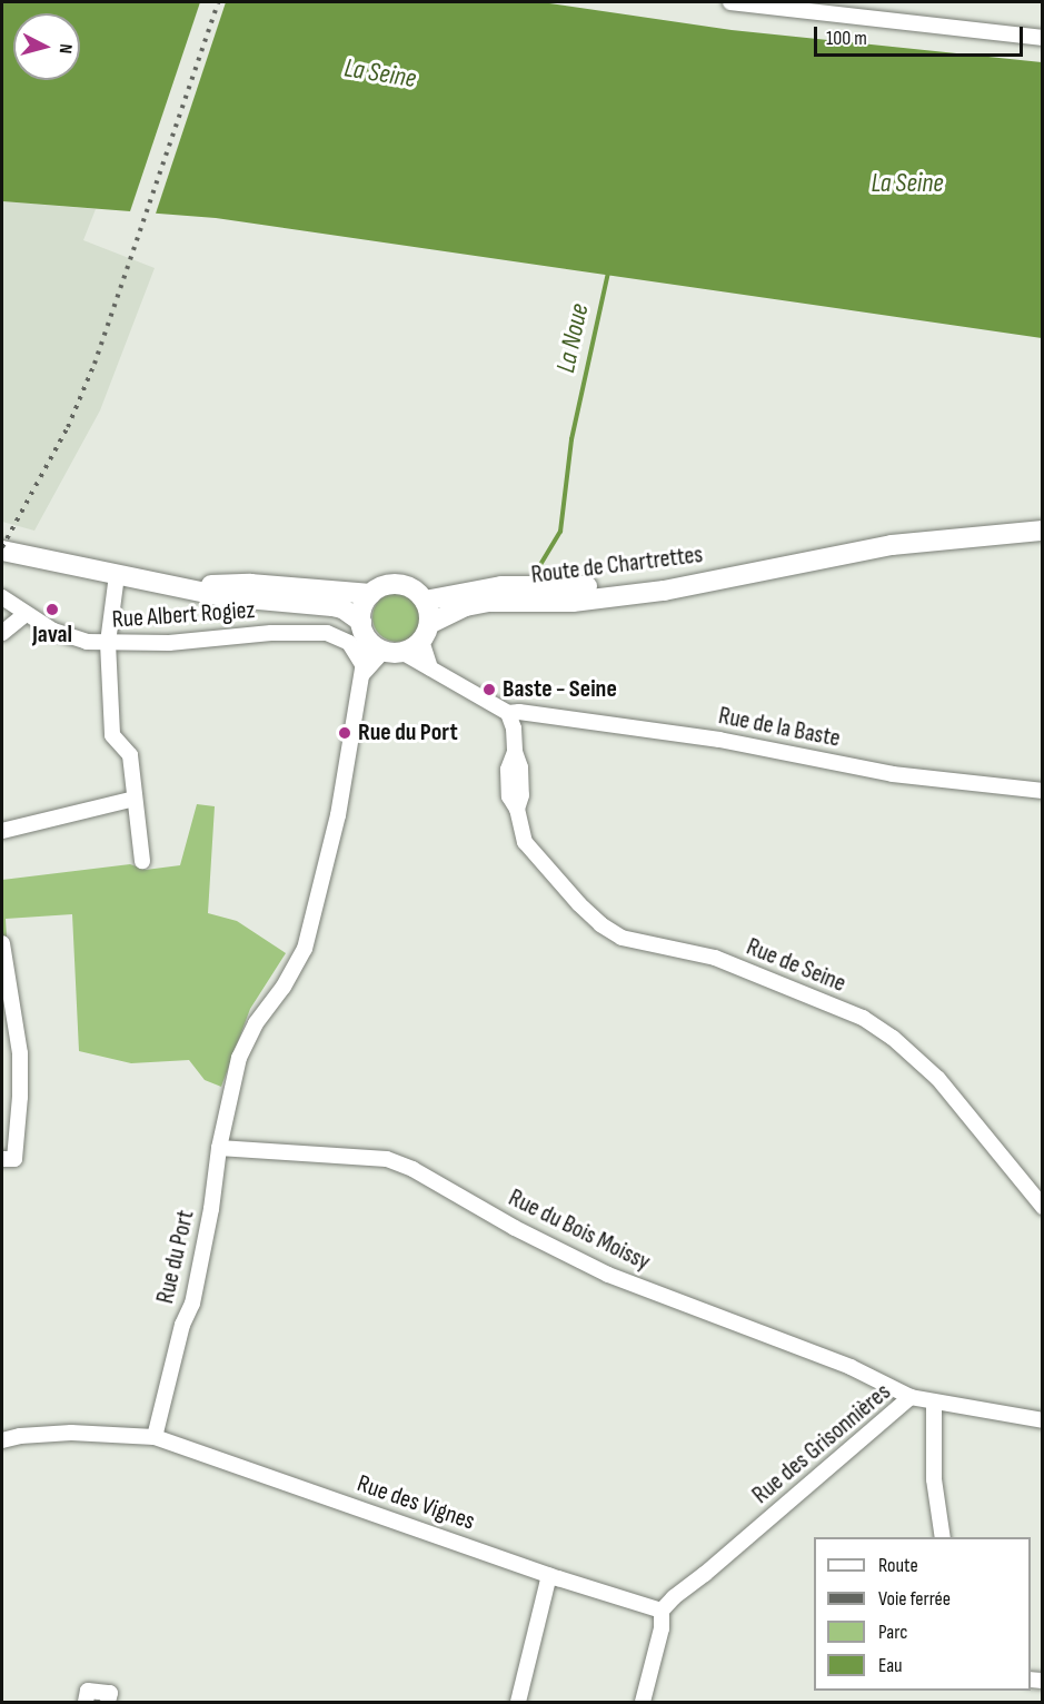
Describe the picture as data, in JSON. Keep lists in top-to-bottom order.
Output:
{
  "streets": {
    "main road": ["Route de Chartrettes"],
    "street": [
      "Rue Albert Rogiez",
      "Rue de la Baste",
      "Rue de Seine",
      "Rue du Bois Moissy",
      "Rue du Port",
      "Rue des Grisonnières",
      "Rue des Vignes"
    ]
  },
  "crossings": [
    ["Route de Chartrettes", "Rue du Port"],
    ["Rue Albert Rogiez", "Rue du Port"],
    ["Rue de la Baste", "Rue de Seine"],
    ["Rue du Bois Moissy", "Rue du Port"],
    ["Rue du Bois Moissy", "Rue des Grisonnières"],
    ["Rue du Port", "Rue des Vignes"],
    ["Rue des Grisonnières", "Rue des Vignes"]
  ],
  "water": ["La Seine", "La Noue"],
  "places": ["Javal", "Baste - Seine", "Rue du Port"],
  "legend": [
    "Route",
    "Voie ferrée",
    "Parc",
    "Eau"
  ],
  "scale_bar": "100 m",
  "north": "right"
}
